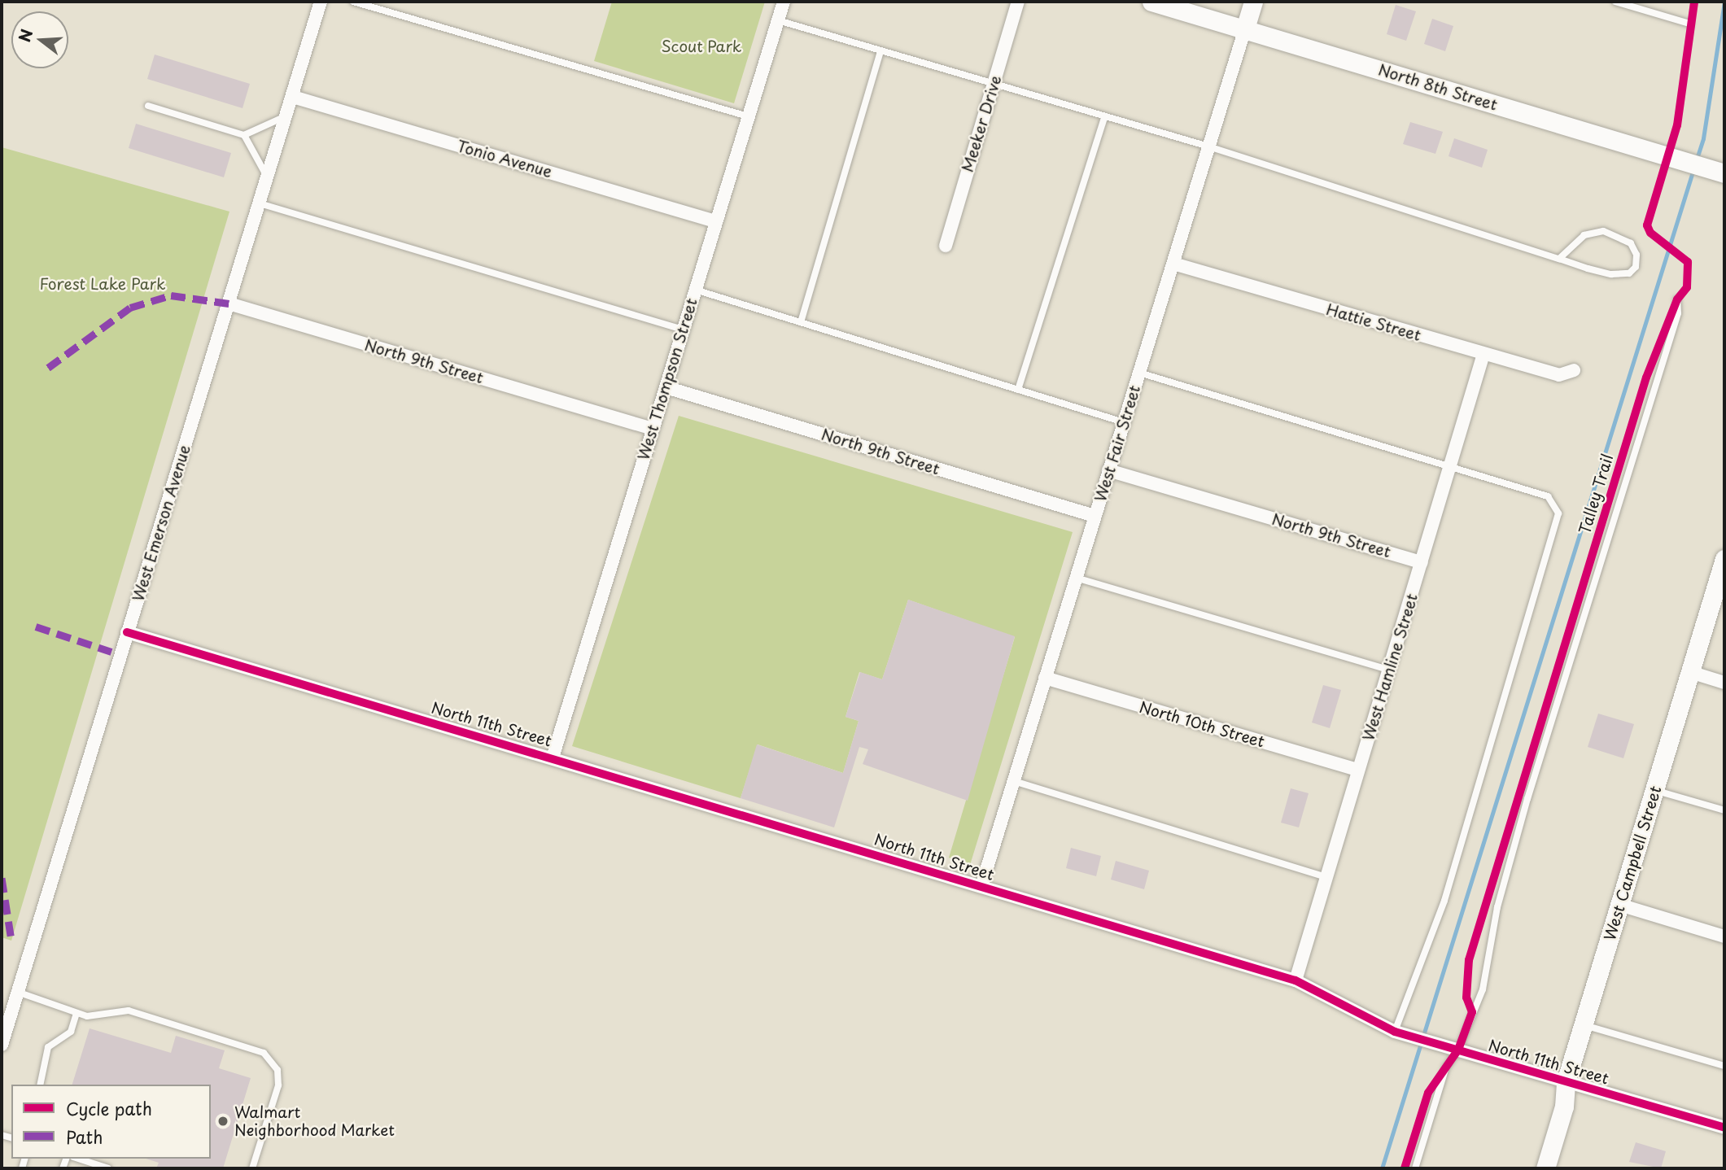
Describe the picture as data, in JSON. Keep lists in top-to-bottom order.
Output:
{
  "streets": {
    "street": [
      "North 8th Street",
      "Meeker Drive",
      "Tonio Avenue",
      "Hattie Street",
      "North 9th Street",
      "West Thompson Street",
      "West Fair Street",
      "West Emerson Avenue",
      "West Hamline Street",
      "North 11th Street",
      "North 10th Street",
      "West Campbell Street"
    ],
    "cycle path": ["Talley Trail"]
  },
  "crossings": [
    ["North 8th Street", "West Fair Street"],
    ["Tonio Avenue", "West Thompson Street"],
    ["Tonio Avenue", "West Emerson Avenue"],
    ["Hattie Street", "West Fair Street"],
    ["Hattie Street", "West Hamline Street"],
    ["North 9th Street", "West Thompson Street"],
    ["North 9th Street", "West Fair Street"],
    ["North 9th Street", "West Emerson Avenue"],
    ["North 9th Street", "West Hamline Street"],
    ["West Thompson Street", "North 11th Street"],
    ["West Fair Street", "North 11th Street"],
    ["West Fair Street", "North 10th Street"],
    ["West Emerson Avenue", "North 11th Street"],
    ["West Hamline Street", "North 11th Street"],
    ["West Hamline Street", "North 10th Street"],
    ["North 11th Street", "West Campbell Street"]
  ],
  "parks": ["Scout Park", "Forest Lake Park"],
  "places": ["Walmart Neighborhood Market"],
  "legend": ["Cycle path", "Path"],
  "north": "left"
}
